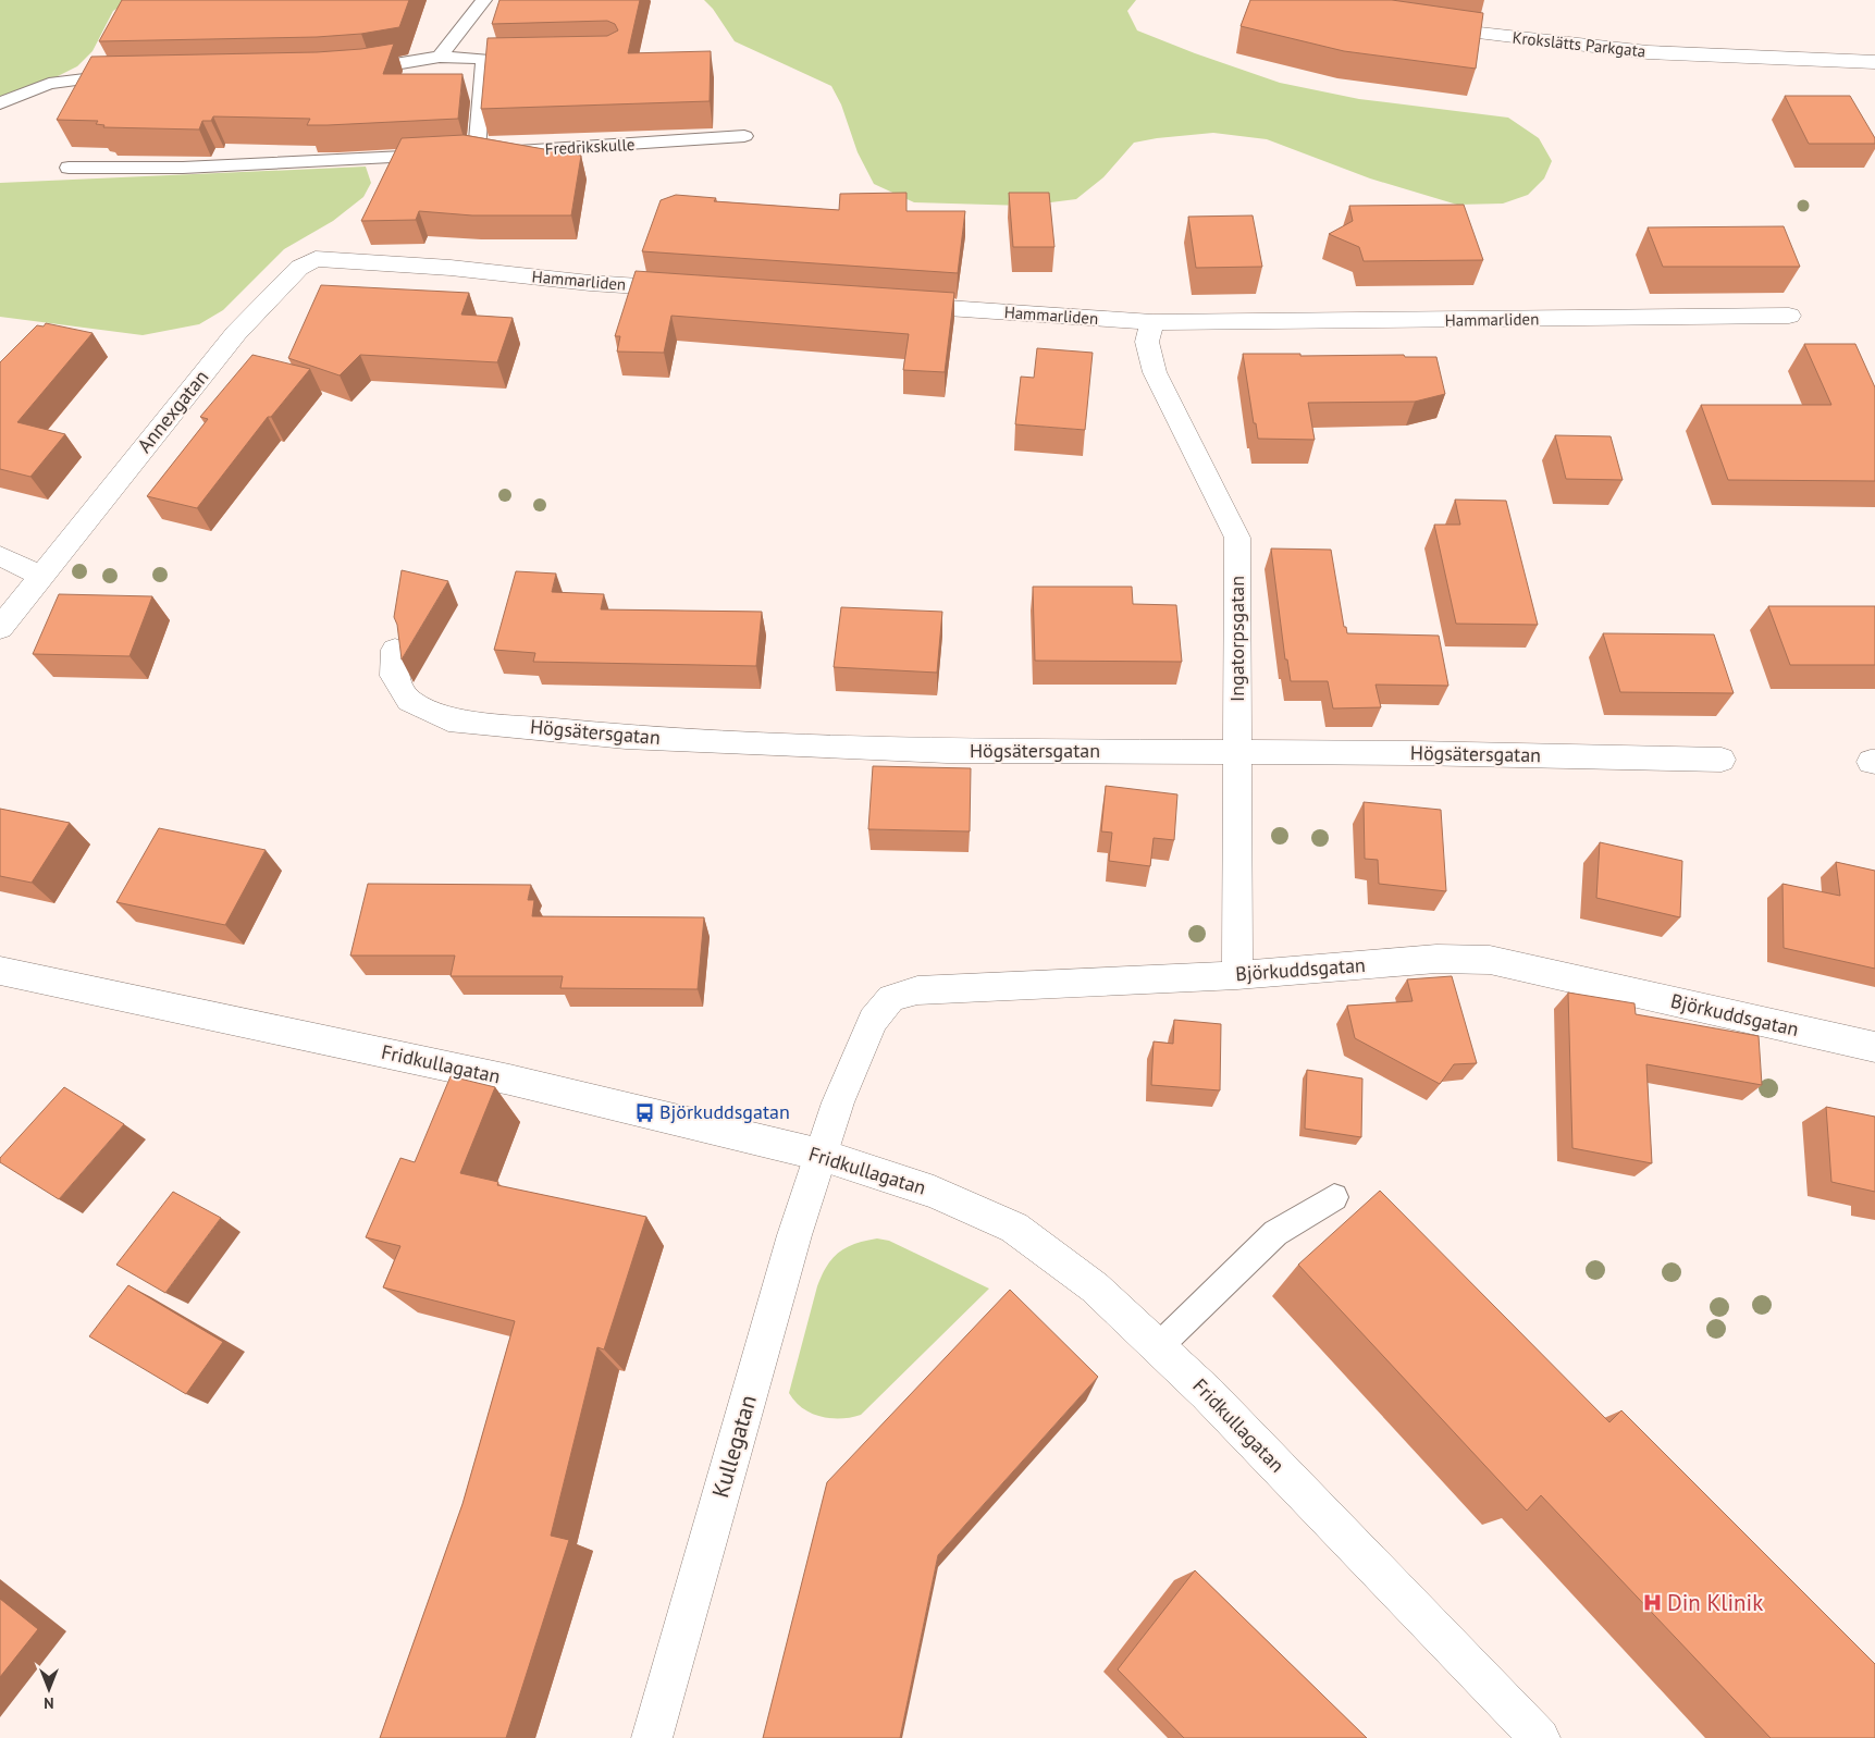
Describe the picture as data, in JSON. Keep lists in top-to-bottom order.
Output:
{
  "streets": {
    "street": [
      "Krokslätts Parkgata",
      "Hammarliden",
      "Annexgatan",
      "Ingatorpsgatan",
      "Högsätersgatan",
      "Björkuddsgatan",
      "Fridkullagatan",
      "Kullegatan"
    ],
    "lane": ["Fredrikskulle"]
  },
  "crossings": [
    ["Hammarliden", "Annexgatan"],
    ["Hammarliden", "Ingatorpsgatan"],
    ["Ingatorpsgatan", "Högsätersgatan"],
    ["Ingatorpsgatan", "Björkuddsgatan"],
    ["Björkuddsgatan", "Fridkullagatan"],
    ["Björkuddsgatan", "Kullegatan"],
    ["Fridkullagatan", "Kullegatan"]
  ],
  "places": {
    "bus stop": ["Björkuddsgatan"],
    "hospital": ["Din Klinik"]
  },
  "north": "bottom"
}
